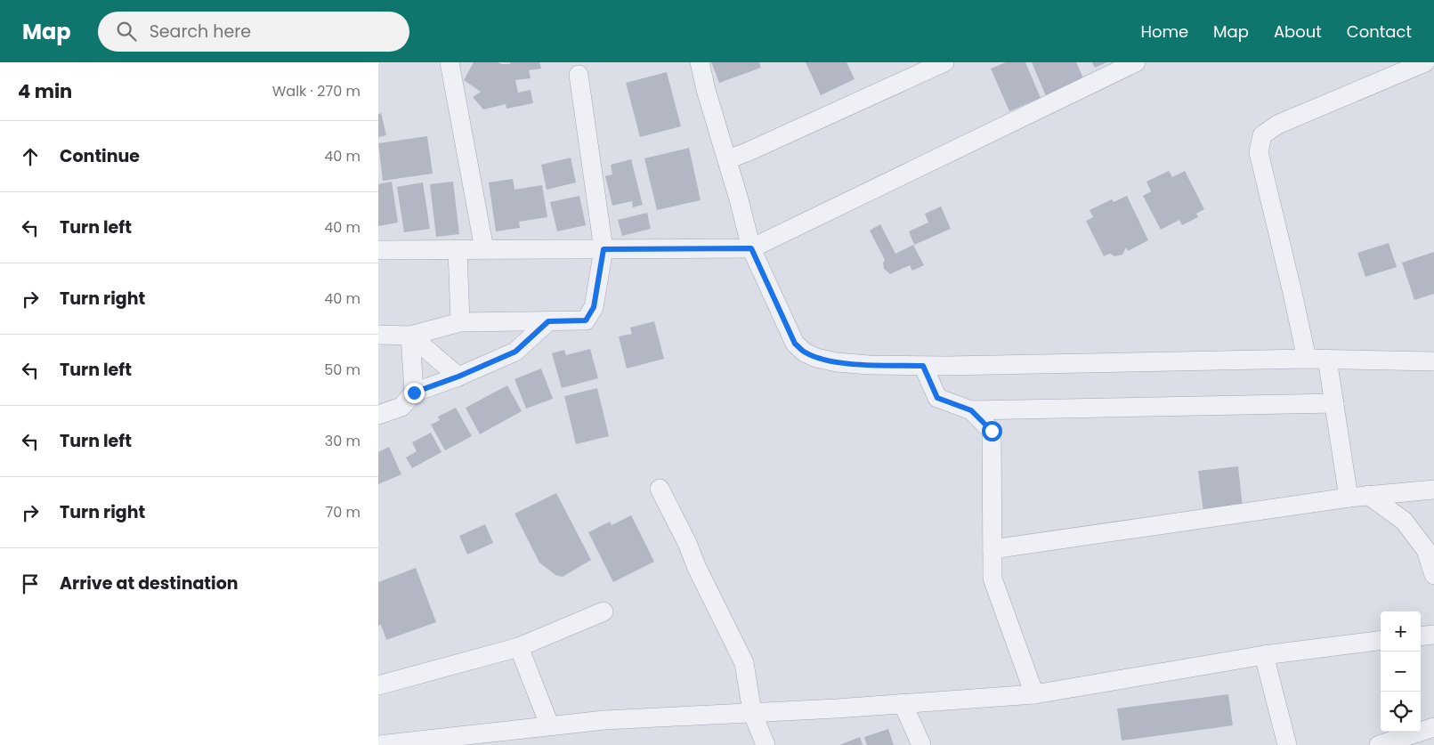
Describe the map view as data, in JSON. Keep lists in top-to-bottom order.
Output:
{
  "page": {
    "header": "Map",
    "search": "Search here",
    "nav": [
      "Home",
      "Map",
      "About",
      "Contact"
    ],
    "heading": ["4 min", "Walk · 270 m"],
    "list": [
      ["Continue", "40 m"],
      ["Turn left", "40 m"],
      ["Turn right", "40 m"],
      ["Turn left", "50 m"],
      ["Turn left", "30 m"],
      ["Turn right", "70 m"],
      "Arrive at destination"
    ],
    "map_buttons": ["+", "−"]
  }
}
